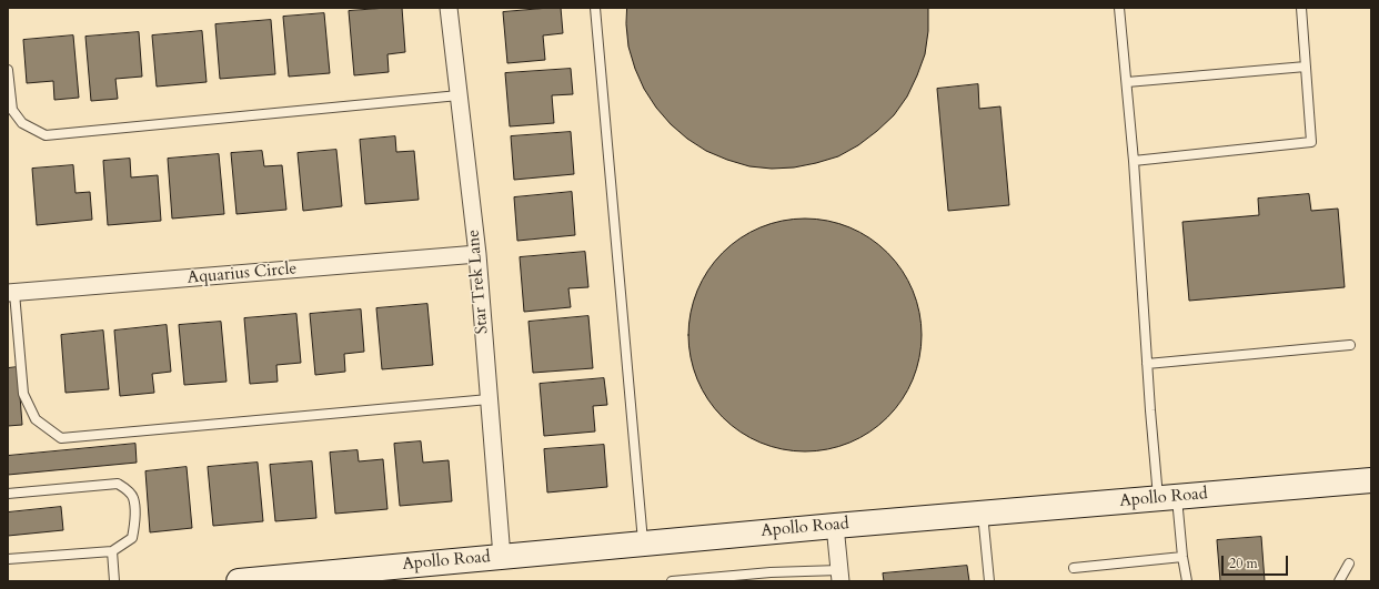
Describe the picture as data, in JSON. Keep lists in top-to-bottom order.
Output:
{
  "streets": {
    "street": ["Aquarius Circle", "Star Trek Lane", "Apollo Road"]
  },
  "crossings": [
    ["Aquarius Circle", "Star Trek Lane"],
    ["Star Trek Lane", "Apollo Road"]
  ],
  "scale_bar": "20 m"
}
